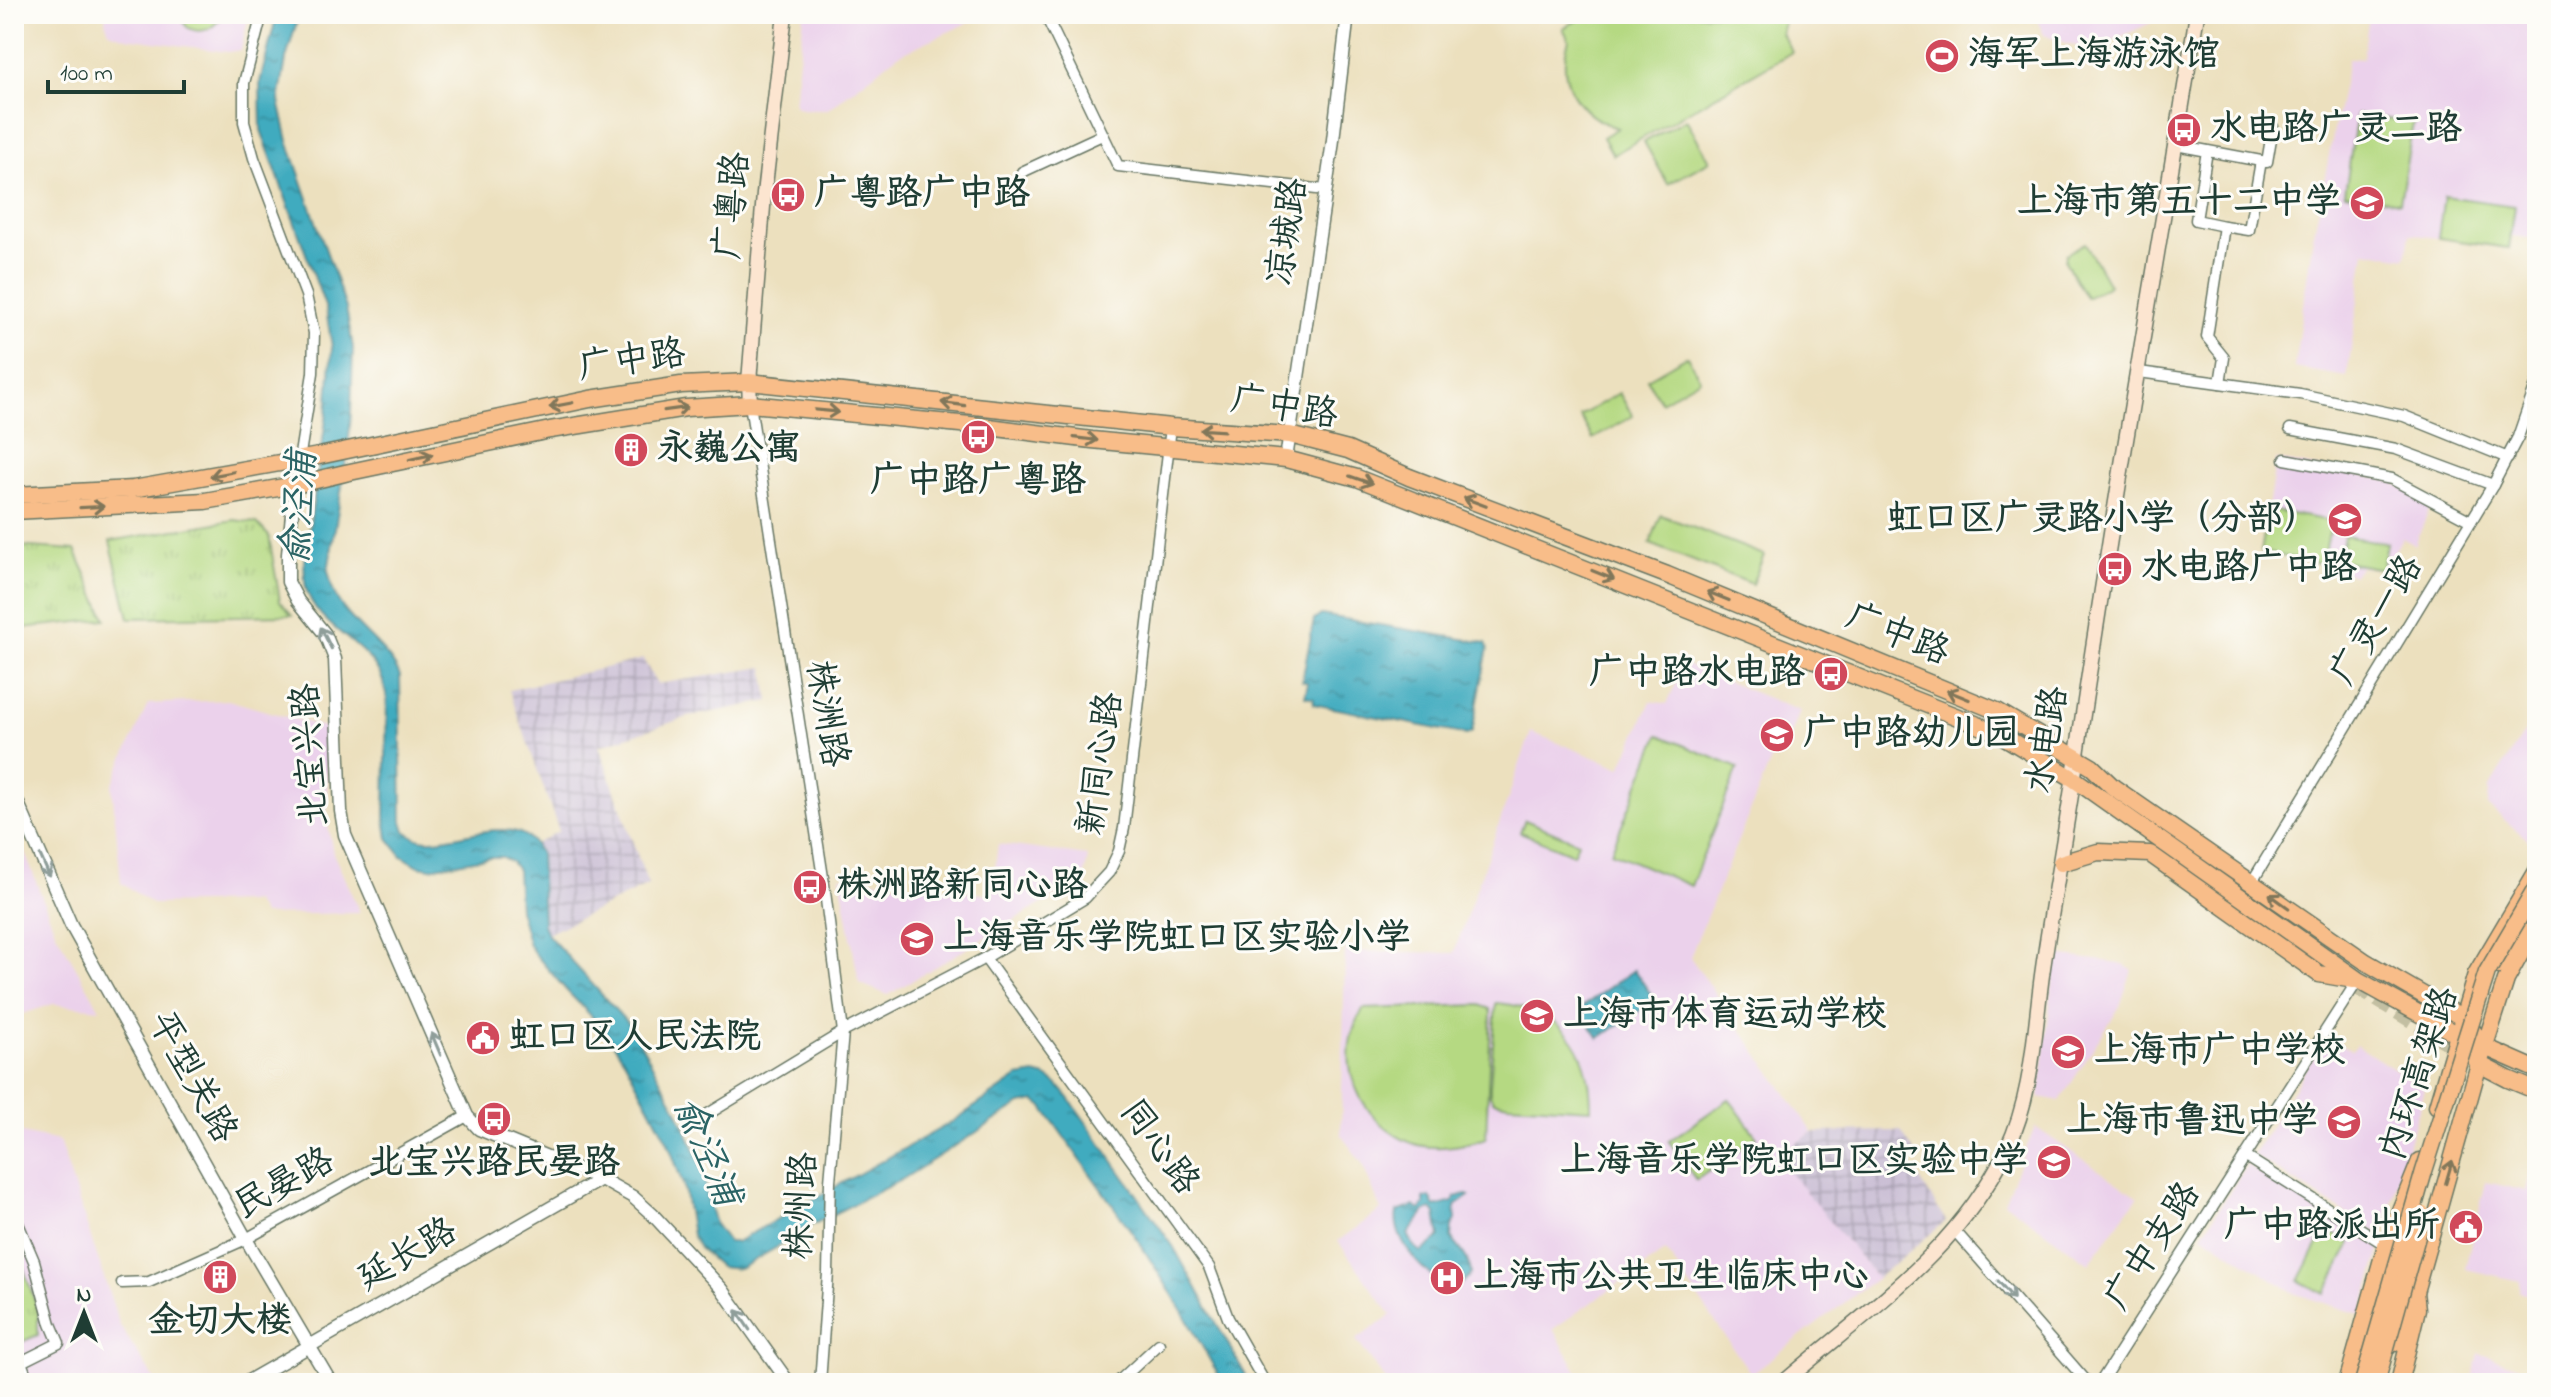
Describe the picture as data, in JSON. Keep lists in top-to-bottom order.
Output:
{
  "streets": {
    "main road": [
      "广粤路",
      "广中路",
      "水电路",
      "内环高架路"
    ],
    "street": [
      "凉城路",
      "广灵一路",
      "株洲路",
      "北宝兴路",
      "新同心路",
      "平型关路",
      "同心路",
      "民晏路",
      "株州路",
      "广中支路",
      "延长路"
    ]
  },
  "crossings": [
    ["广粤路", "广中路"],
    ["广粤路", "株洲路"],
    ["凉城路", "广中路"],
    ["广中路", "广灵一路"],
    ["广中路", "株洲路"],
    ["广中路", "水电路"],
    ["广中路", "北宝兴路"],
    ["广中路", "新同心路"],
    ["广中路", "广中支路"],
    ["株洲路", "新同心路"],
    ["株洲路", "株州路"],
    ["北宝兴路", "民晏路"],
    ["新同心路", "同心路"],
    ["新同心路", "株州路"],
    ["平型关路", "民晏路"],
    ["平型关路", "延长路"]
  ],
  "one_way": ["北宝兴路", "平型关路"],
  "water": ["俞泾浦"],
  "places": {
    "sports": ["海军上海游泳馆"],
    "bus stop": [
      "水电路广灵二路",
      "广粤路广中路",
      "广中路广粤路",
      "水电路广中路",
      "广中路水电路",
      "株洲路新同心路",
      "北宝兴路民晏路"
    ],
    "school or university": [
      "上海市第五十二中学",
      "虹口区广灵路小学（分部）",
      "广中路幼儿园",
      "上海音乐学院虹口区实验小学",
      "上海市体育运动学校",
      "上海市广中学校",
      "上海市鲁迅中学",
      "上海音乐学院虹口区实验中学"
    ],
    "building": ["永巍公寓", "金切大楼"],
    "public building": ["虹口区人民法院", "广中路派出所"],
    "hospital": ["上海市公共卫生临床中心"]
  },
  "scale_bar": "100 m",
  "north": "top"
}
